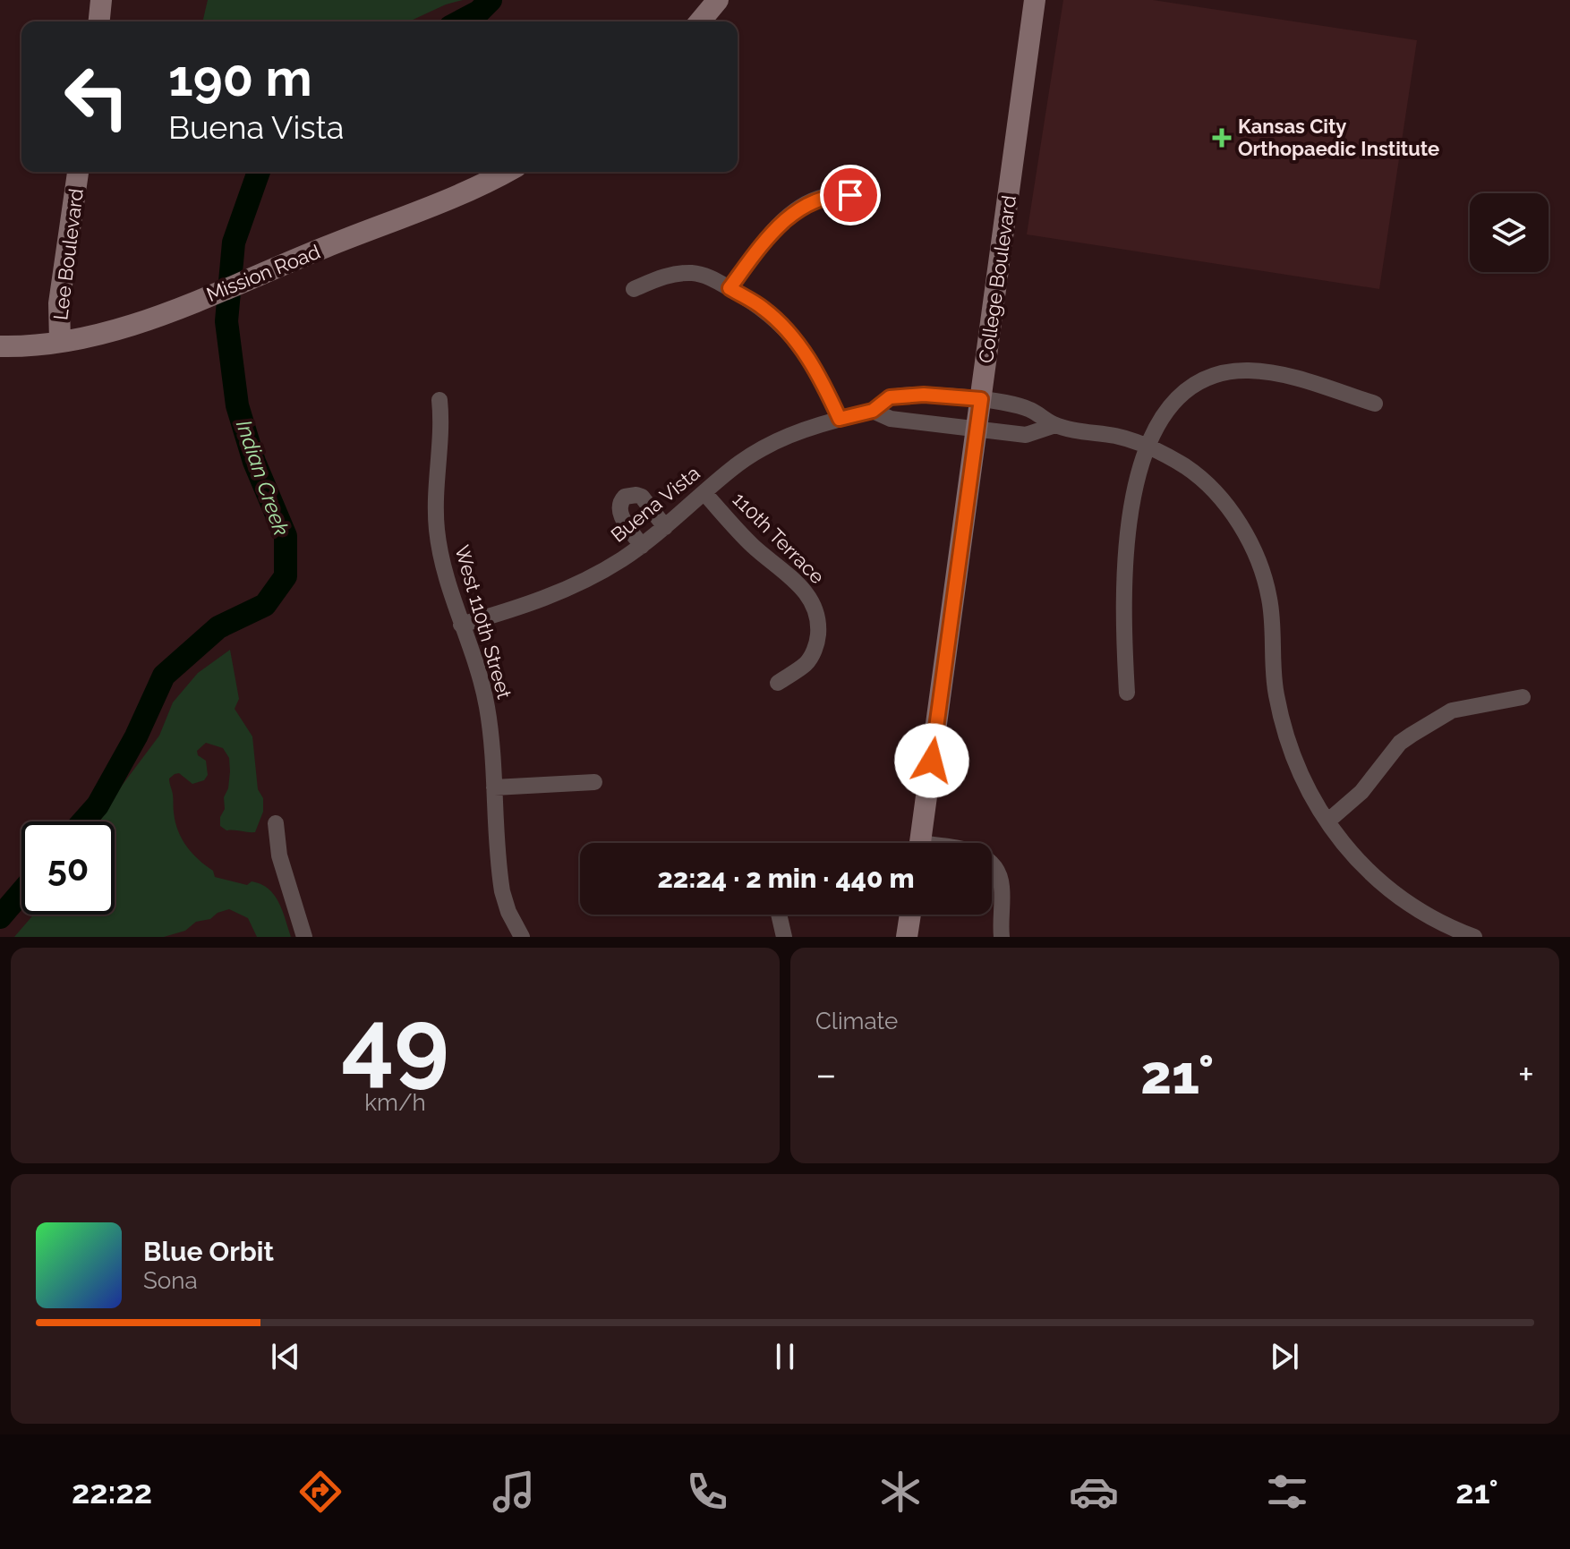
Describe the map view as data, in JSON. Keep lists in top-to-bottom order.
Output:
{
  "streets": {
    "main road": ["Lee Boulevard", "Mission Road", "College Boulevard"],
    "street": ["Buena Vista", "110th Terrace", "West 110th Street"]
  },
  "crossings": [
    ["Lee Boulevard", "Mission Road"],
    ["College Boulevard", "Buena Vista"],
    ["Buena Vista", "110th Terrace"],
    ["Buena Vista", "West 110th Street"]
  ],
  "water": ["Indian Creek"],
  "places": {
    "health": ["Kansas City Orthopaedic Institute"]
  },
  "page": {
    "turn": ["190 m", "Buena Vista"],
    "limit": "50",
    "trip": "22:24 · 2 min · 440 m",
    "tile": [
      ["49", "km/h"],
      "Climate"
    ],
    "heat": ["−", "21°", "+"],
    "song": ["Blue Orbit", "Sona"],
    "tabs": ["22:22", "21°"]
  }
}
